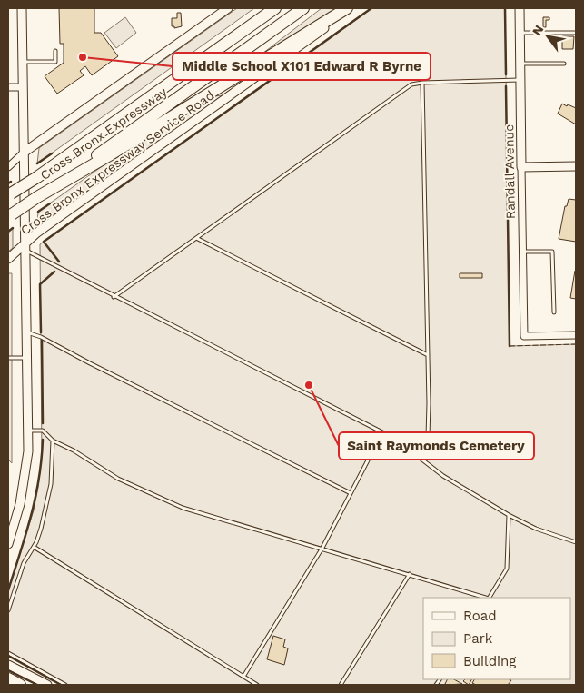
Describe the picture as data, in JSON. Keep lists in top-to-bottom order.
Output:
{
  "streets": {
    "highway": ["Cross Bronx Expressway"],
    "street": ["Cross Bronx Expressway Service Road", "Randall Avenue"]
  },
  "places": ["Middle School X101 Edward R Byrne", "Saint Raymonds Cemetery"],
  "legend": ["Road", "Park", "Building"],
  "north": "top left"
}
